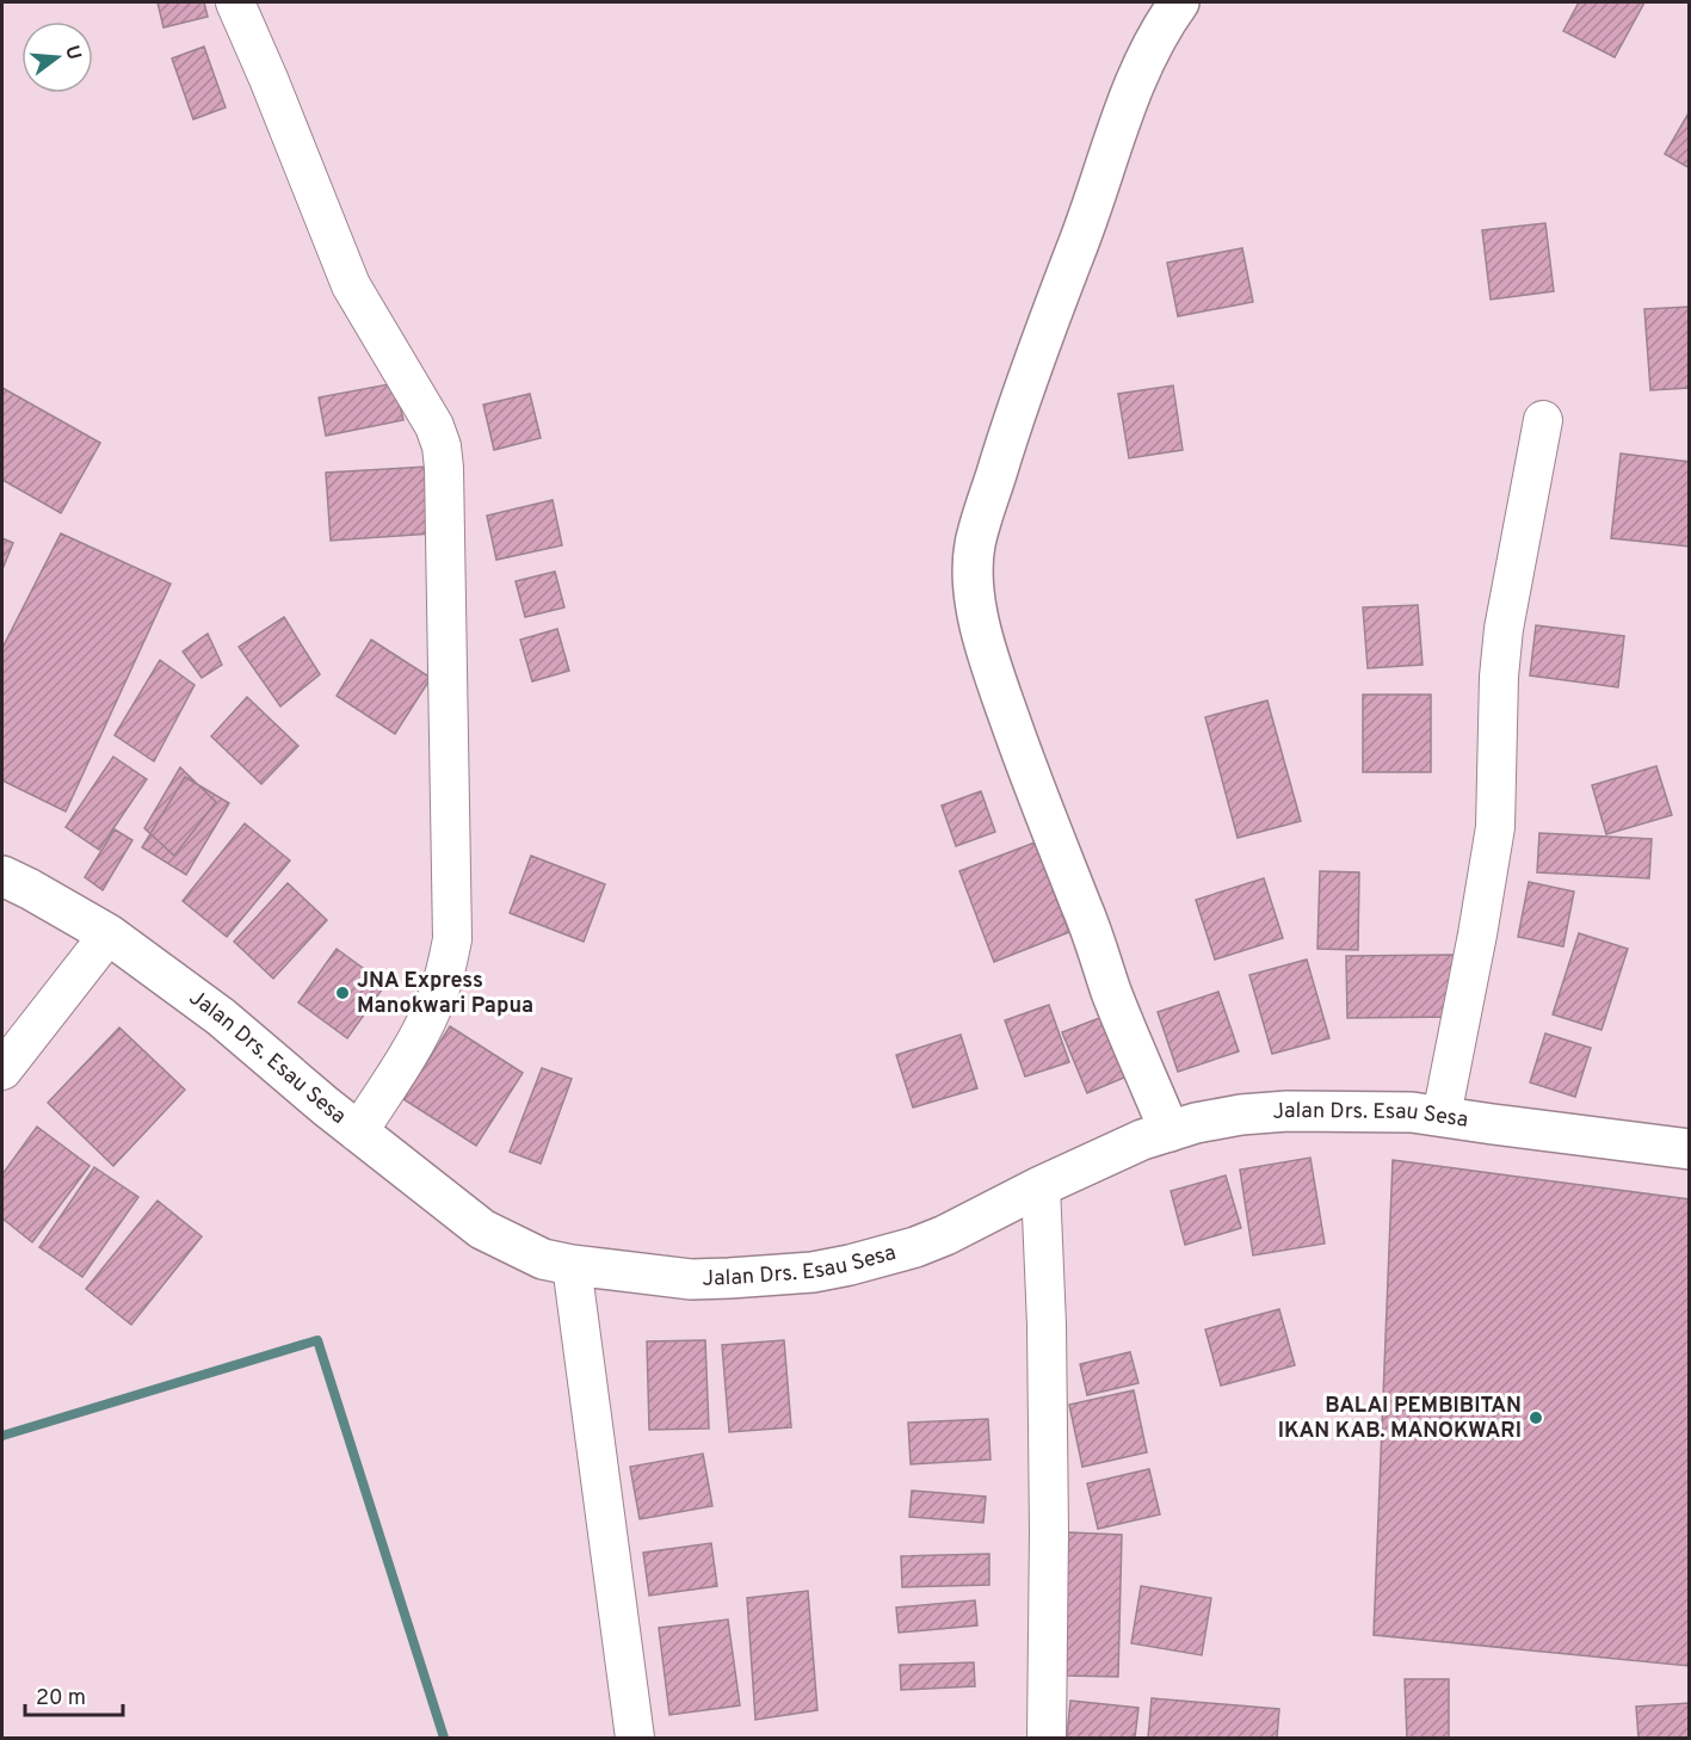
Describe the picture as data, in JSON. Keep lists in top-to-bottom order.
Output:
{
  "streets": {
    "main road": ["Jalan Drs. Esau Sesa"]
  },
  "places": ["JNA Express Manokwari Papua", "BALAI PEMBIBITAN IKAN KAB. MANOKWARI"],
  "scale_bar": "20 m",
  "north": "right"
}
